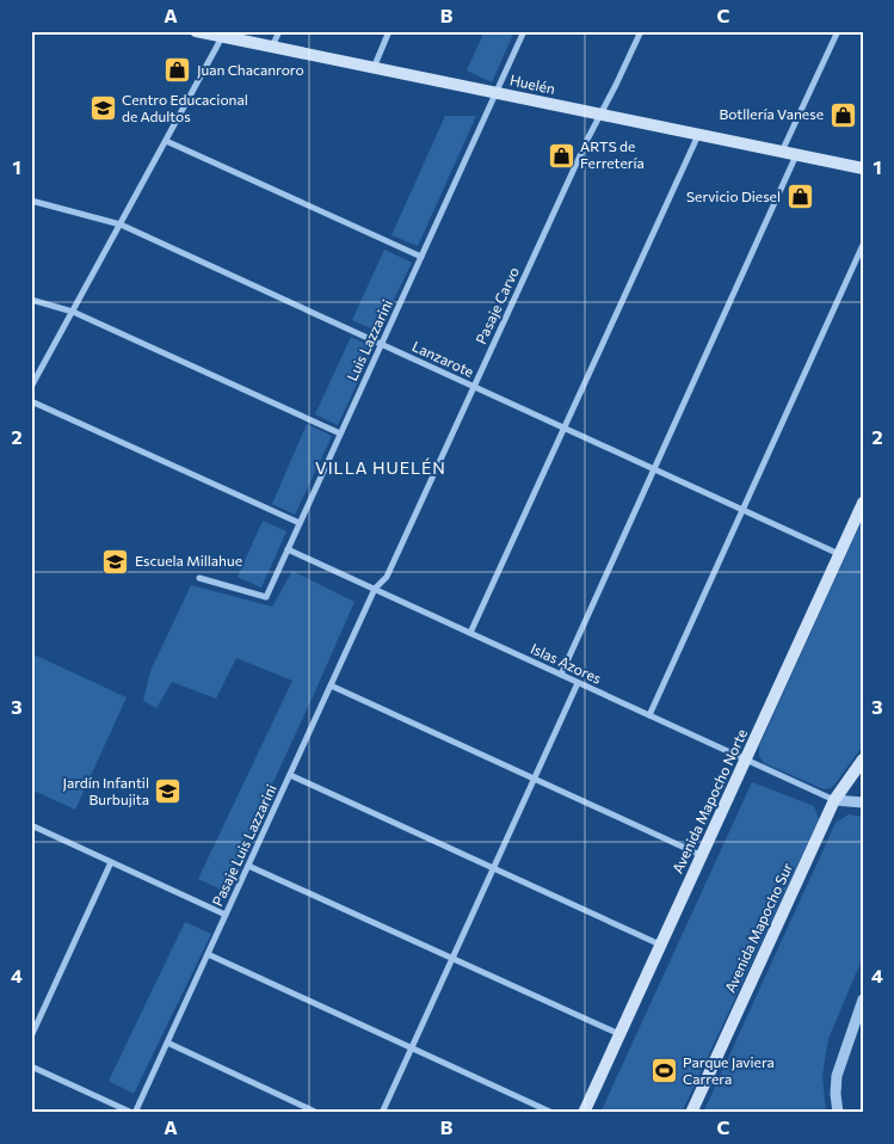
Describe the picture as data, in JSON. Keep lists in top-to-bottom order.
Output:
{
  "streets": {
    "main road": ["Huelén", "Avenida Mapocho Norte", "Avenida Mapocho Sur"],
    "street": [
      "Pasaje Carvo",
      "Luis Lazzarini",
      "Lanzarote",
      "Islas Azores",
      "Pasaje Luis Lazzarini"
    ]
  },
  "crossings": [
    ["Huelén", "Pasaje Carvo"],
    ["Huelén", "Luis Lazzarini"],
    ["Pasaje Carvo", "Lanzarote"],
    ["Pasaje Carvo", "Islas Azores"],
    ["Pasaje Carvo", "Pasaje Luis Lazzarini"],
    ["Luis Lazzarini", "Lanzarote"],
    ["Luis Lazzarini", "Islas Azores"],
    ["Lanzarote", "Avenida Mapocho Norte"],
    ["Islas Azores", "Avenida Mapocho Norte"],
    ["Islas Azores", "Pasaje Luis Lazzarini"],
    ["Islas Azores", "Avenida Mapocho Sur"]
  ],
  "districts": ["VILLA HUELÉN"],
  "places": {
    "shop": [
      "Juan Chacanroro",
      "Botllería Vanese",
      "ARTS de Ferretería",
      "Servicio Diesel"
    ],
    "school or university": ["Centro Educacional de Adultos", "Escuela Millahue", "Jardín Infantil Burbujita"],
    "sports": ["Parque Javiera Carrera"]
  },
  "grid": {
    "columns": ["A", "B", "C"],
    "rows": [
      "1",
      "2",
      "3",
      "4"
    ]
  }
}
